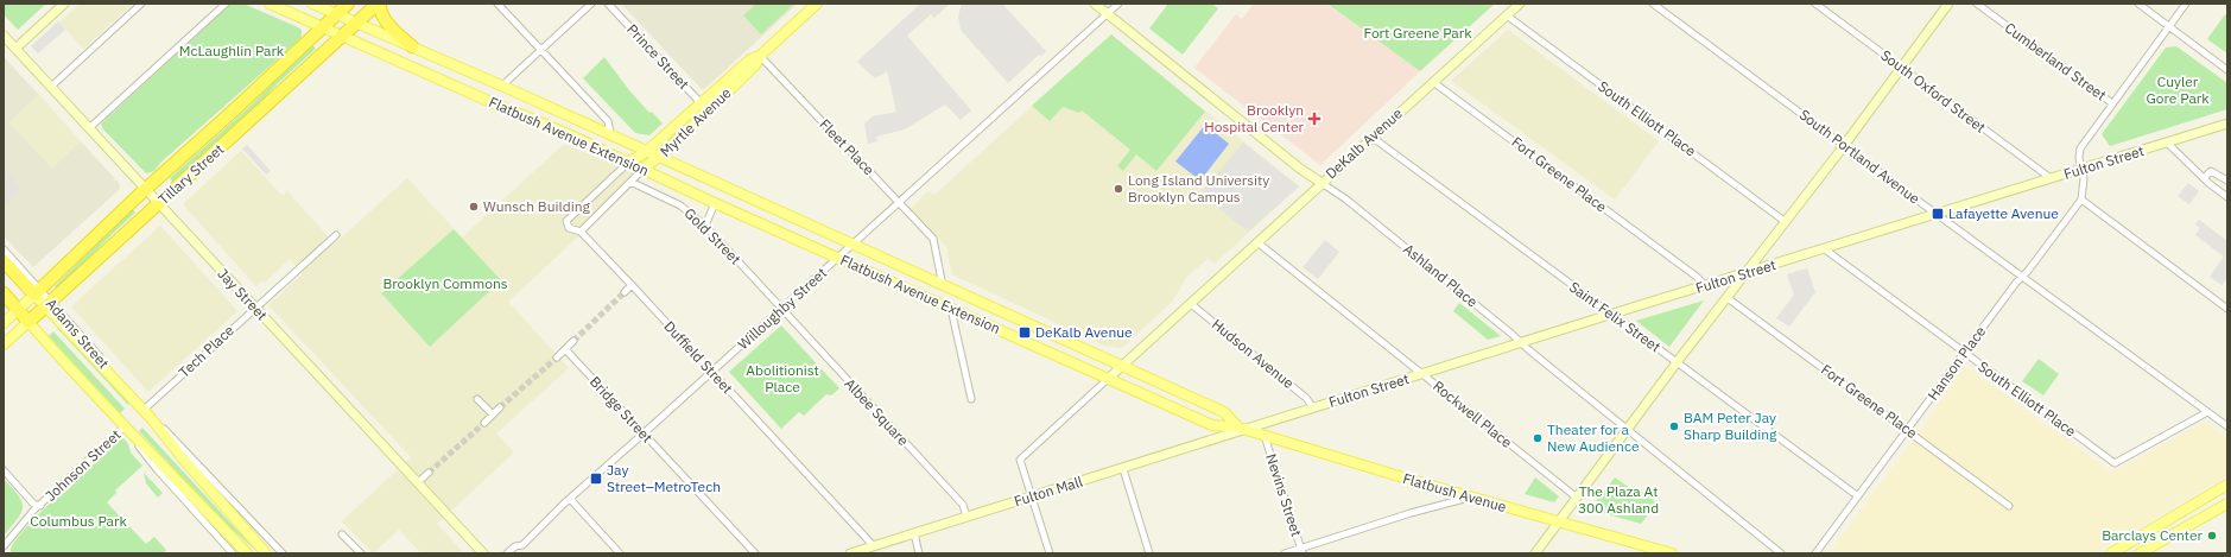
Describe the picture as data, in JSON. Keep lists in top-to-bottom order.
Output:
{
  "streets": {
    "highway": ["Tillary Street", "Adams Street"],
    "main road": [
      "Myrtle Avenue",
      "Flatbush Avenue Extension",
      "DeKalb Avenue",
      "Fulton Street",
      "Ashland Place",
      "Jay Street",
      "Fulton Mall",
      "Flatbush Avenue"
    ],
    "street": [
      "Prince Street",
      "Cumberland Street",
      "South Oxford Street",
      "South Elliott Place",
      "Fleet Place",
      "South Portland Avenue",
      "Fort Greene Place",
      "Gold Street",
      "Willoughby Street",
      "Saint Felix Street",
      "Tech Place",
      "Hudson Avenue",
      "Duffield Street",
      "Hanson Place",
      "Bridge Street",
      "Albee Square",
      "Rockwell Place",
      "Johnson Street",
      "Nevins Street"
    ]
  },
  "crossings": [
    ["Prince Street", "Myrtle Avenue"],
    ["South Oxford Street", "Fulton Street"],
    ["South Elliott Place", "DeKalb Avenue"],
    ["South Elliott Place", "South Portland Avenue"],
    ["South Elliott Place", "Fulton Street"],
    ["South Elliott Place", "Hanson Place"],
    ["Myrtle Avenue", "Flatbush Avenue Extension"],
    ["Myrtle Avenue", "Fleet Place"],
    ["Myrtle Avenue", "Gold Street"],
    ["Myrtle Avenue", "Duffield Street"],
    ["Flatbush Avenue Extension", "DeKalb Avenue"],
    ["Flatbush Avenue Extension", "Fleet Place"],
    ["Flatbush Avenue Extension", "Fulton Street"],
    ["Flatbush Avenue Extension", "Tillary Street"],
    ["Flatbush Avenue Extension", "Willoughby Street"],
    ["Flatbush Avenue Extension", "Fulton Mall"],
    ["Flatbush Avenue Extension", "Flatbush Avenue"],
    ["DeKalb Avenue", "Fort Greene Place"],
    ["DeKalb Avenue", "Ashland Place"],
    ["DeKalb Avenue", "Saint Felix Street"],
    ["DeKalb Avenue", "Hudson Avenue"],
    ["DeKalb Avenue", "Rockwell Place"],
    ["DeKalb Avenue", "Fulton Mall"],
    ["Fleet Place", "Willoughby Street"],
    ["South Portland Avenue", "Fulton Street"],
    ["South Portland Avenue", "Hanson Place"],
    ["Fulton Street", "Fort Greene Place"],
    ["Fulton Street", "Ashland Place"],
    ["Fulton Street", "Saint Felix Street"],
    ["Fulton Street", "Hudson Avenue"],
    ["Fulton Street", "Rockwell Place"],
    ["Fulton Street", "Fulton Mall"],
    ["Fulton Street", "Flatbush Avenue"],
    ["Tillary Street", "Jay Street"],
    ["Tillary Street", "Adams Street"],
    ["Fort Greene Place", "Hanson Place"],
    ["Gold Street", "Willoughby Street"],
    ["Gold Street", "Albee Square"],
    ["Ashland Place", "Willoughby Street"],
    ["Jay Street", "Tech Place"],
    ["Willoughby Street", "Duffield Street"],
    ["Willoughby Street", "Bridge Street"],
    ["Willoughby Street", "Albee Square"],
    ["Saint Felix Street", "Hanson Place"],
    ["Adams Street", "Johnson Street"],
    ["Duffield Street", "Fulton Mall"],
    ["Albee Square", "Fulton Mall"],
    ["Fulton Mall", "Flatbush Avenue"],
    ["Flatbush Avenue", "Nevins Street"]
  ],
  "parks": [
    "Fort Greene Park",
    "McLaughlin Park",
    "Cuyler Gore Park",
    "Brooklyn Commons",
    "Abolitionist Place",
    "The Plaza At 300 Ashland",
    "Columbus Park"
  ],
  "places": {
    "health": ["Brooklyn Hospital Center"],
    "other": [
      "Long Island University Brooklyn Campus",
      "Wunsch Building",
      "BAM Peter Jay Sharp Building",
      "Theater for a New Audience",
      "Barclays Center"
    ],
    "transit": ["Lafayette Avenue", "DeKalb Avenue", "Jay Street–MetroTech"]
  }
}
